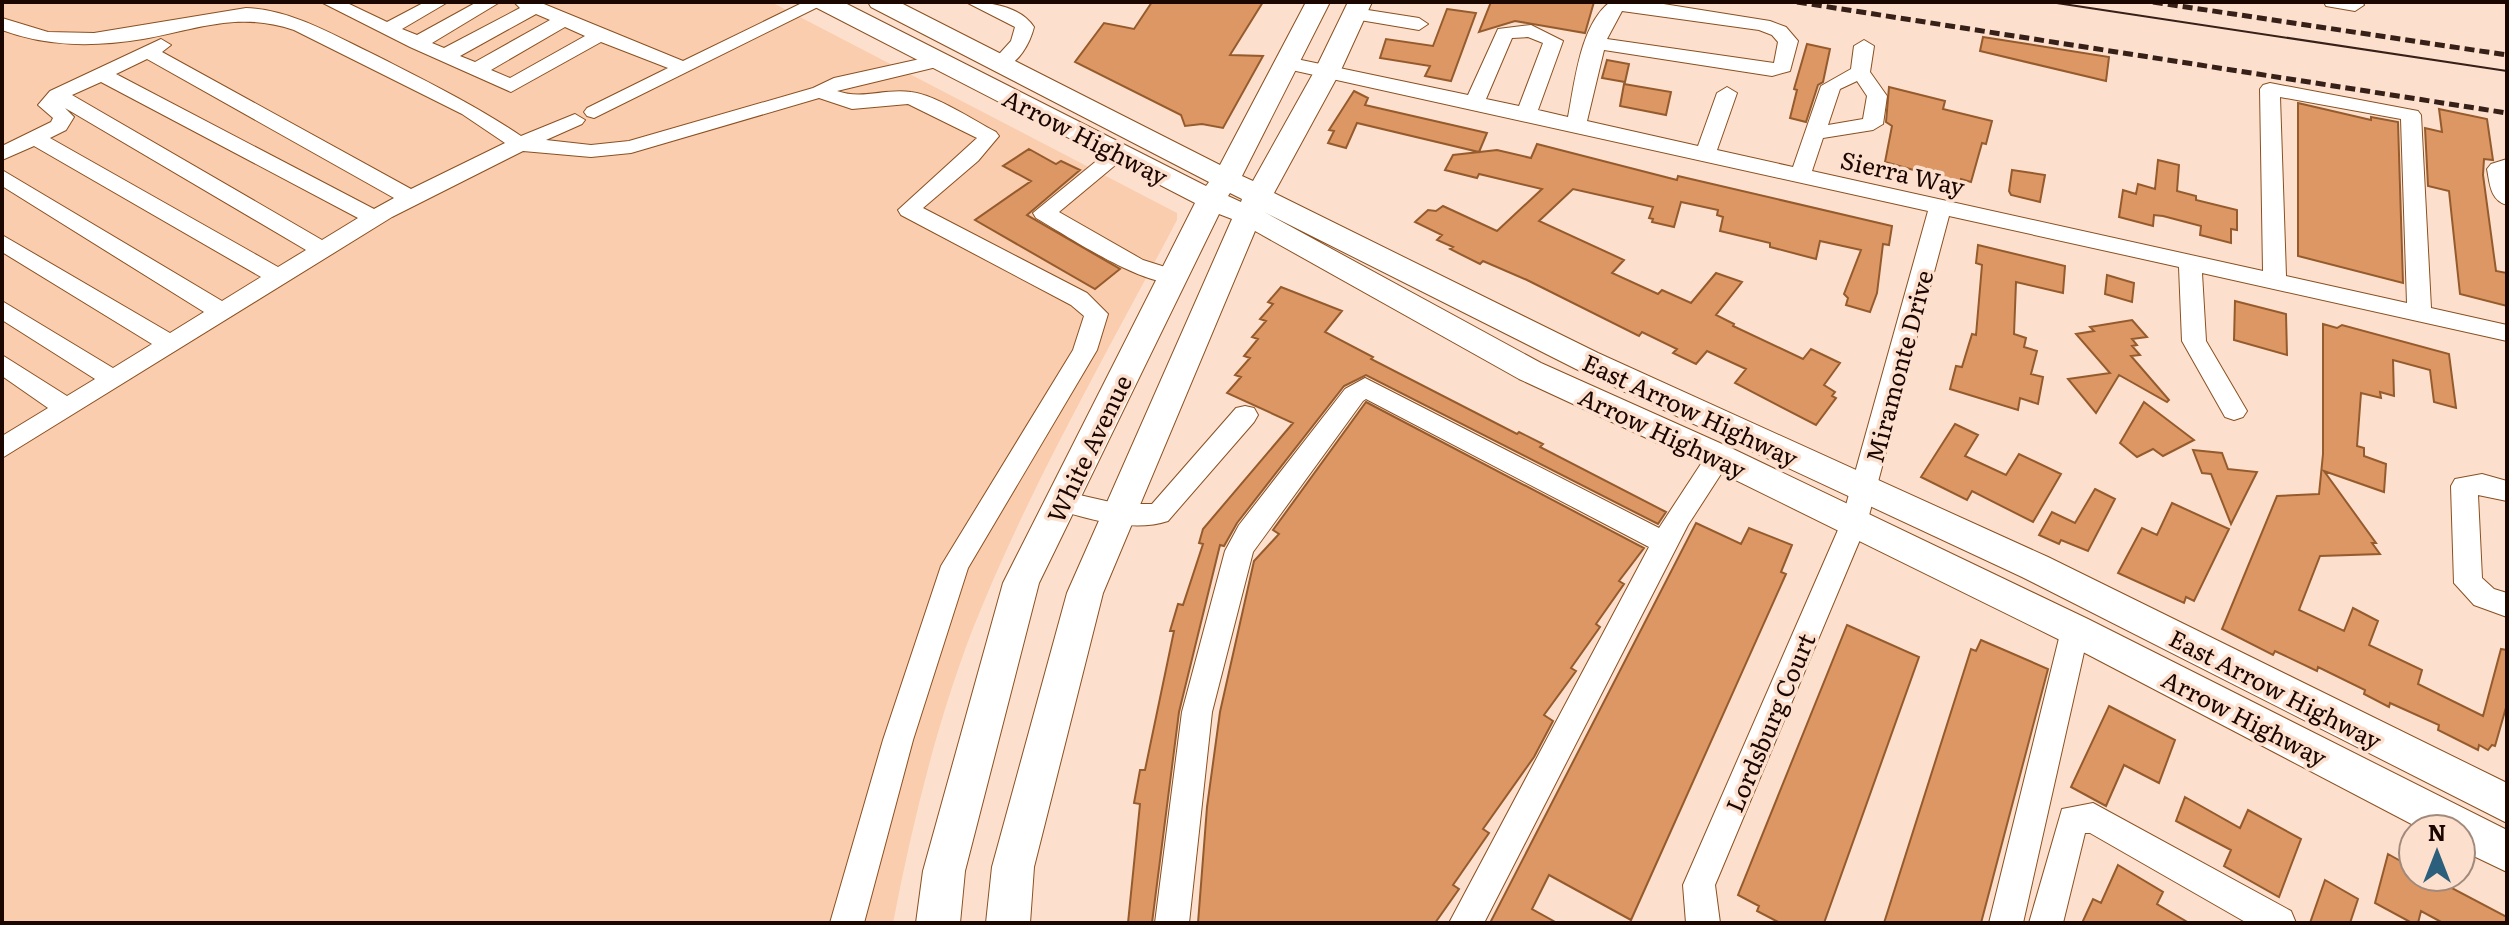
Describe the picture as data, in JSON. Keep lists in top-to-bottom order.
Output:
{
  "streets": {
    "main road": ["Arrow Highway", "East Arrow Highway", "White Avenue"],
    "street": ["Sierra Way", "Miramonte Drive", "Lordsburg Court"]
  },
  "crossings": [
    ["Arrow Highway", "Miramonte Drive"],
    ["Arrow Highway", "East Arrow Highway"],
    ["Arrow Highway", "White Avenue"],
    ["Arrow Highway", "Lordsburg Court"],
    ["Sierra Way", "Miramonte Drive"],
    ["Sierra Way", "White Avenue"],
    ["Miramonte Drive", "East Arrow Highway"],
    ["Miramonte Drive", "Lordsburg Court"],
    ["East Arrow Highway", "Lordsburg Court"]
  ],
  "north": "top"
}
